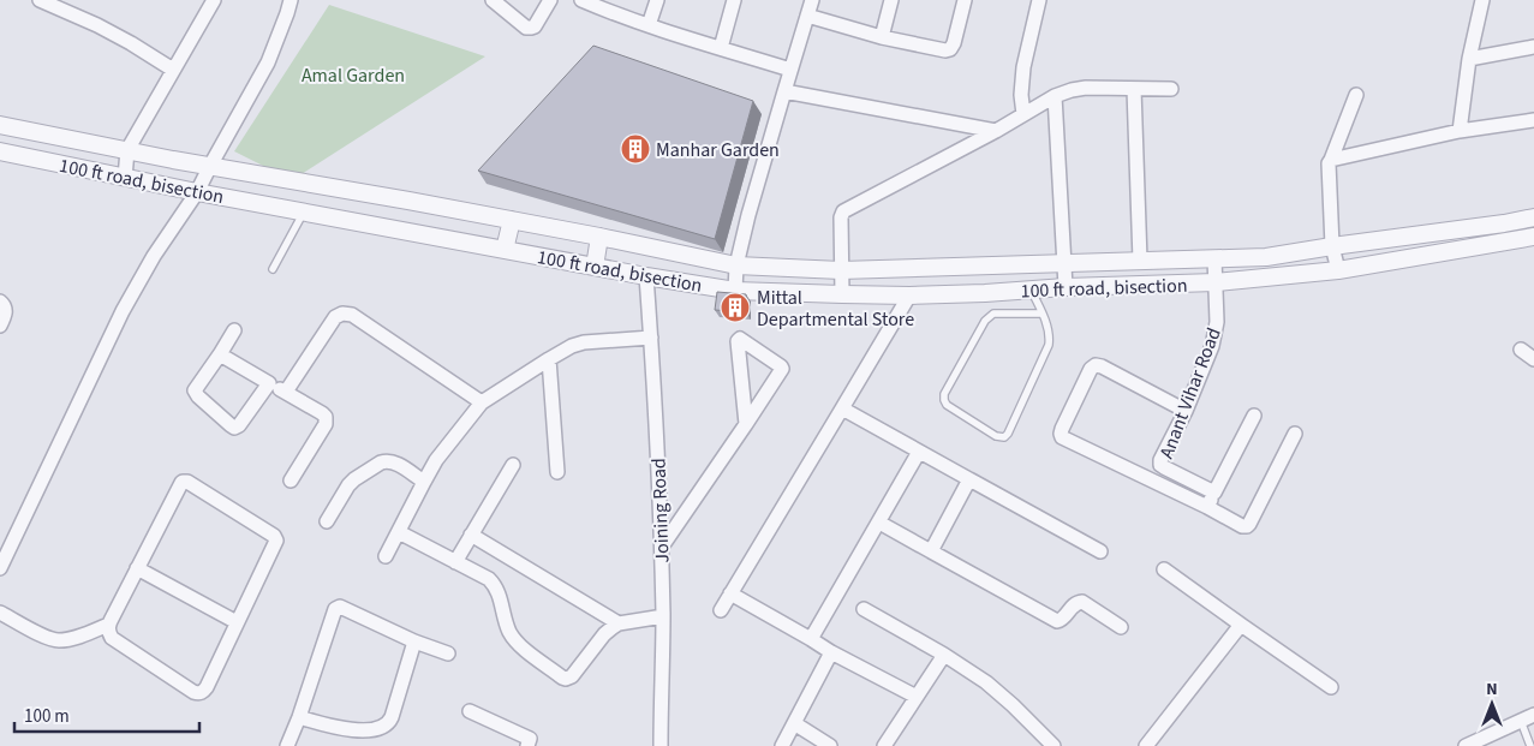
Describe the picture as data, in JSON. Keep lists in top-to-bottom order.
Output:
{
  "streets": {
    "street": ["100 ft road, bisection", "Anant Vihar Road", "Joining Road"]
  },
  "crossings": [
    ["100 ft road, bisection", "Anant Vihar Road"],
    ["100 ft road, bisection", "Joining Road"]
  ],
  "parks": ["Amal Garden"],
  "places": {
    "building": ["Manhar Garden", "Mittal Departmental Store"]
  },
  "scale_bar": "100 m",
  "north": "top"
}
